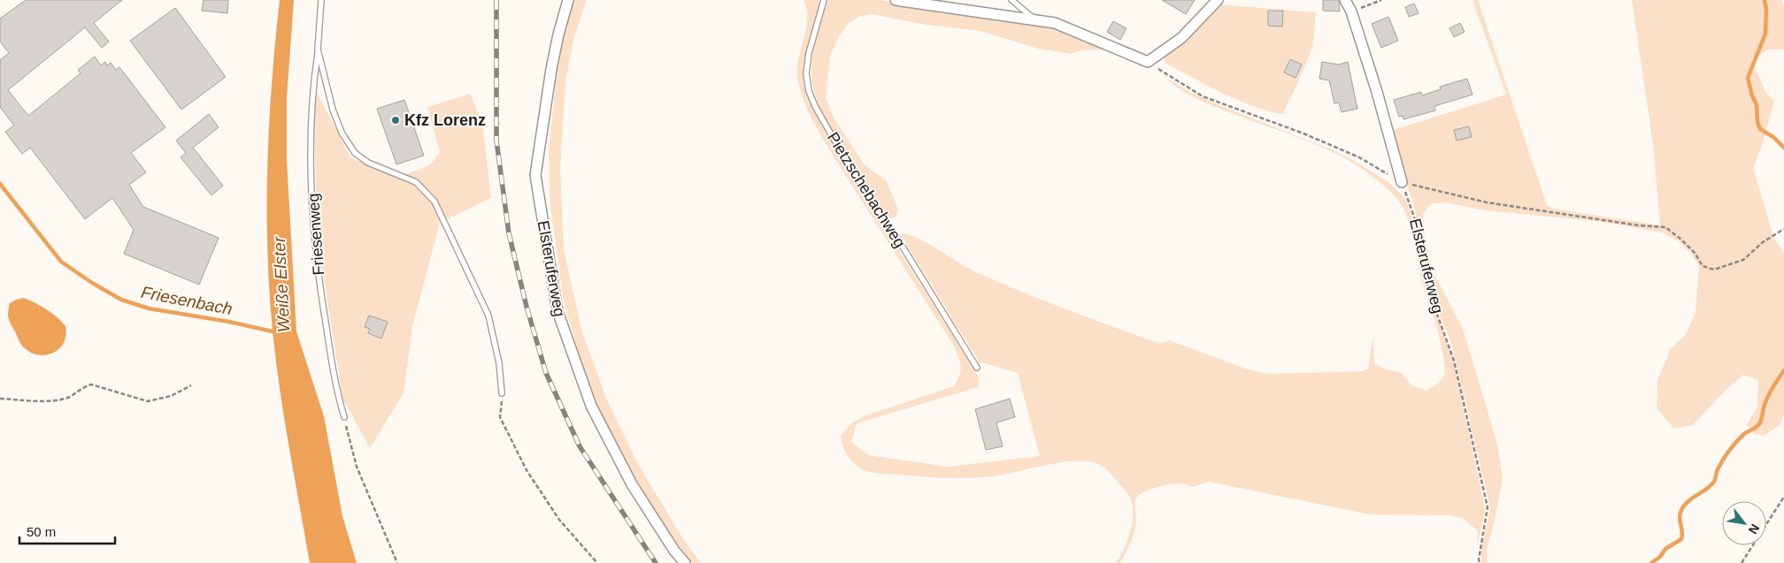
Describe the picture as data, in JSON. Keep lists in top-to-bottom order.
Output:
{
  "streets": {
    "street": ["Elsteruferweg"],
    "lane": ["Pietzschebachweg", "Friesenweg"]
  },
  "water": ["Weiße Elster", "Friesenbach"],
  "places": ["Kfz Lorenz"],
  "scale_bar": "50 m",
  "north": "bottom right"
}
